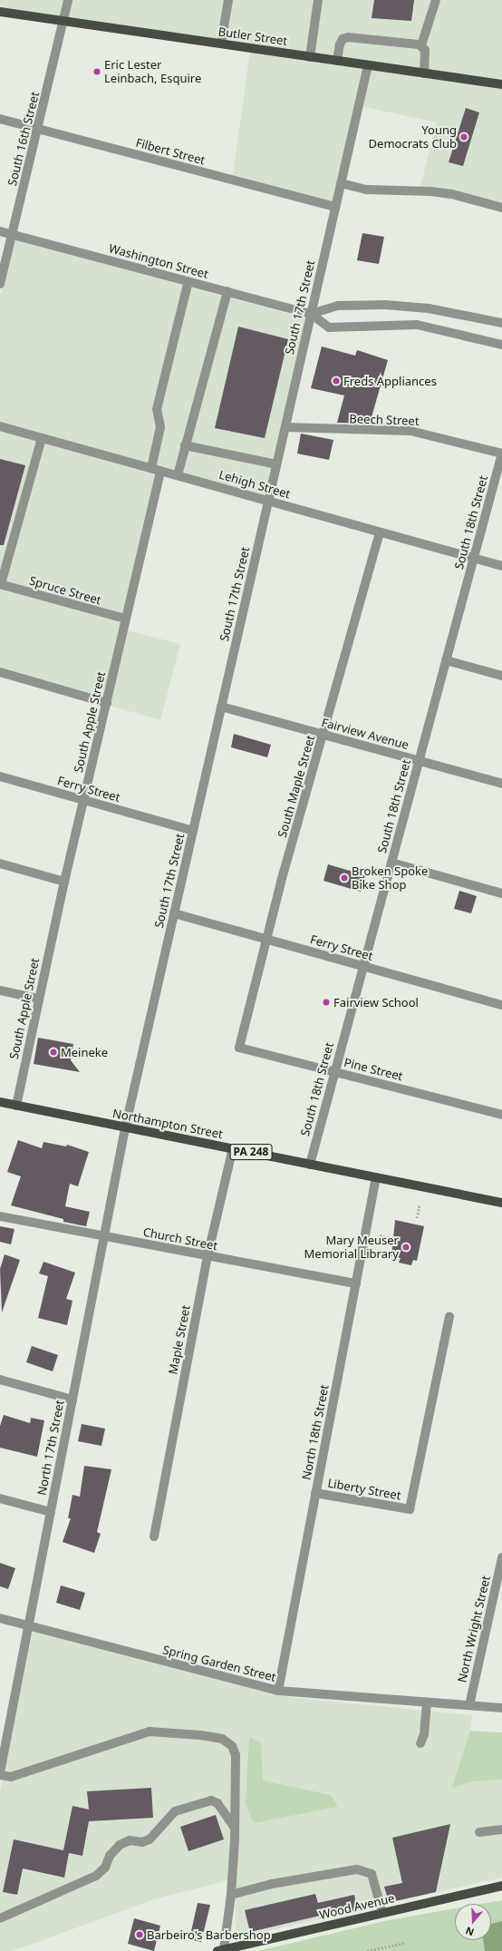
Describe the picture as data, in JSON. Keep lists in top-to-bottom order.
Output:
{
  "streets": {
    "main road": [
      "Butler Street",
      "Northampton Street",
      "PA 248",
      "Wood Avenue"
    ],
    "street": [
      "South 16th Street",
      "Filbert Street",
      "Washington Street",
      "South 17th Street",
      "Beech Street",
      "Lehigh Street",
      "South 18th Street",
      "Spruce Street",
      "South Apple Street",
      "Fairview Avenue",
      "South Maple Street",
      "Ferry Street",
      "Pine Street",
      "Church Street",
      "Maple Street",
      "North 18th Street",
      "North 17th Street",
      "Liberty Street",
      "North Wright Street",
      "Spring Garden Street"
    ]
  },
  "crossings": [
    ["Butler Street", "South 16th Street"],
    ["Butler Street", "South 17th Street"],
    ["South 16th Street", "Filbert Street"],
    ["South 16th Street", "Washington Street"],
    ["Filbert Street", "South 17th Street"],
    ["Washington Street", "South 17th Street"],
    ["Washington Street", "South Apple Street"],
    ["South 17th Street", "Beech Street"],
    ["South 17th Street", "Lehigh Street"],
    ["South 17th Street", "Fairview Avenue"],
    ["South 17th Street", "Ferry Street"],
    ["South 17th Street", "Northampton Street"],
    ["South 17th Street", "North 17th Street"],
    ["Beech Street", "South 18th Street"],
    ["Lehigh Street", "South 18th Street"],
    ["Lehigh Street", "South Apple Street"],
    ["Lehigh Street", "South Maple Street"],
    ["South 18th Street", "Fairview Avenue"],
    ["South 18th Street", "Ferry Street"],
    ["South 18th Street", "Pine Street"],
    ["South 18th Street", "Northampton Street"],
    ["Spruce Street", "South Apple Street"],
    ["South Apple Street", "Ferry Street"],
    ["South Apple Street", "Northampton Street"],
    ["Fairview Avenue", "South Maple Street"],
    ["South Maple Street", "Ferry Street"],
    ["South Maple Street", "Pine Street"],
    ["Northampton Street", "Maple Street"],
    ["Northampton Street", "North 18th Street"],
    ["Northampton Street", "North 17th Street"],
    ["Church Street", "Maple Street"],
    ["Church Street", "North 18th Street"],
    ["Church Street", "North 17th Street"],
    ["North 18th Street", "Liberty Street"],
    ["North 18th Street", "Spring Garden Street"],
    ["North 17th Street", "Spring Garden Street"],
    ["North Wright Street", "Spring Garden Street"]
  ],
  "places": [
    "Eric Lester Leinbach, Esquire",
    "Young Democrats Club",
    "Freds Appliances",
    "Broken Spoke Bike Shop",
    "Fairview School",
    "Meineke",
    "Mary Meuser Memorial Library",
    "Barbeiro's Barbershop"
  ],
  "north": "bottom"
}
